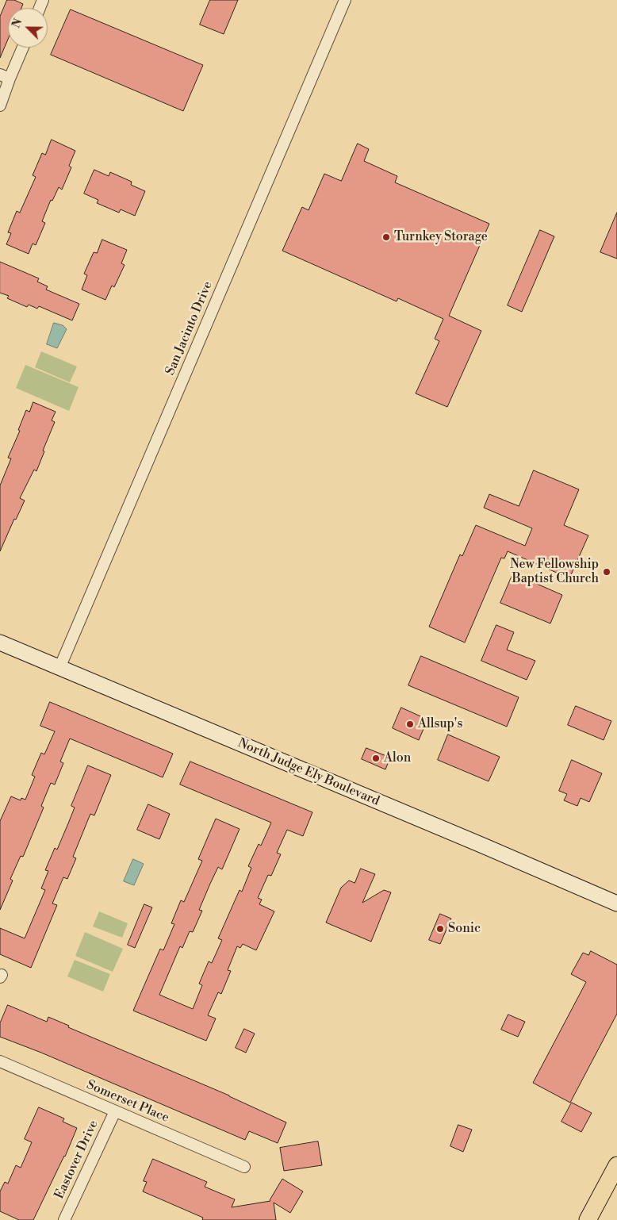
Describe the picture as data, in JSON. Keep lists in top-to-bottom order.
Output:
{
  "streets": {
    "main road": ["North Judge Ely Boulevard"],
    "street": ["San Jacinto Drive", "Somerset Place", "Eastover Drive"]
  },
  "crossings": [
    ["San Jacinto Drive", "North Judge Ely Boulevard"],
    ["Somerset Place", "Eastover Drive"]
  ],
  "places": [
    "Turnkey Storage",
    "New Fellowship Baptist Church",
    "Allsup's",
    "Alon",
    "Sonic"
  ],
  "north": "top left"
}
